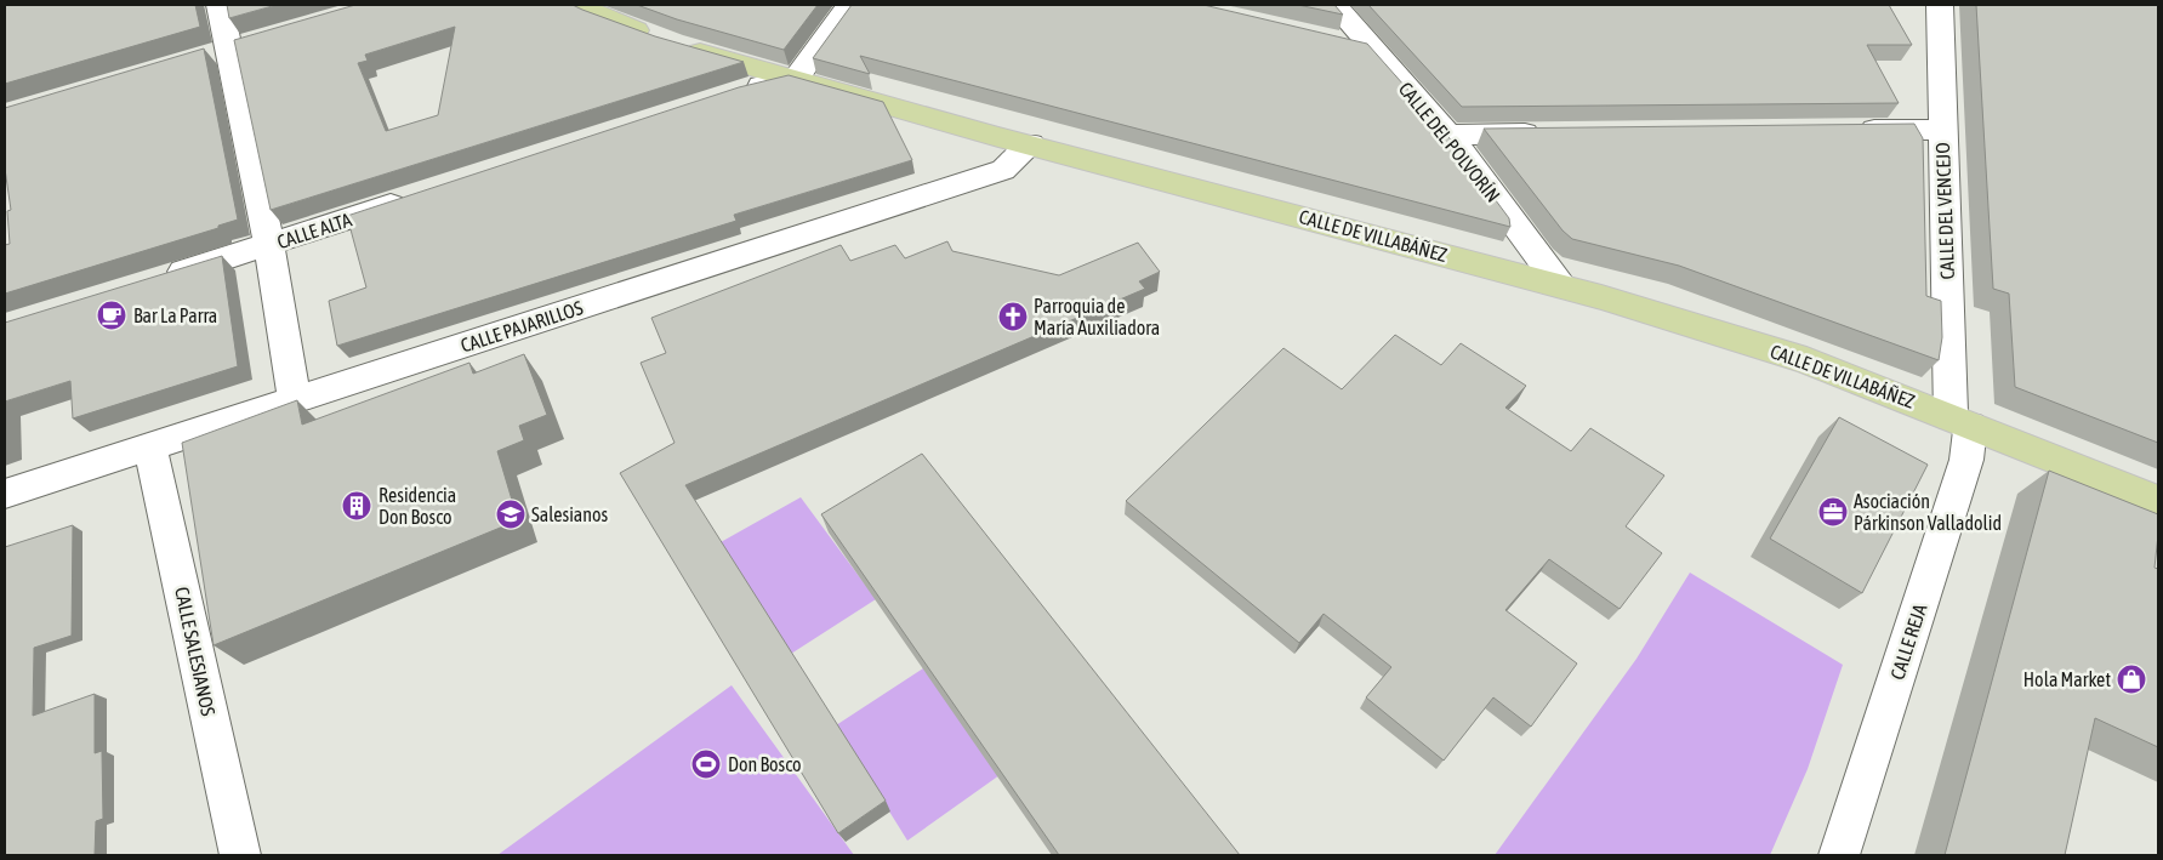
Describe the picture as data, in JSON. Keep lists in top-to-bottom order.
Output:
{
  "streets": {
    "main road": ["CALLE DE VILLABÁÑEZ"],
    "street": [
      "CALLE DEL POLVORÍN",
      "CALLE DEL VENCEJO",
      "CALLE ALTA",
      "CALLE PAJARILLOS",
      "CALLE REJA",
      "CALLE SALESIANOS"
    ]
  },
  "crossings": [
    ["CALLE DEL POLVORÍN", "CALLE DE VILLABÁÑEZ"],
    ["CALLE DEL VENCEJO", "CALLE DE VILLABÁÑEZ"],
    ["CALLE DEL VENCEJO", "CALLE REJA"],
    ["CALLE DE VILLABÁÑEZ", "CALLE PAJARILLOS"],
    ["CALLE DE VILLABÁÑEZ", "CALLE REJA"],
    ["CALLE PAJARILLOS", "CALLE SALESIANOS"]
  ],
  "places": {
    "cafe": ["Bar La Parra"],
    "church": ["Parroquia de María Auxiliadora"],
    "building": ["Residencia Don Bosco"],
    "office": ["Asociación Párkinson Valladolid"],
    "school or university": ["Salesianos"],
    "shop": ["Hola Market"],
    "sports": ["Don Bosco"]
  }
}
